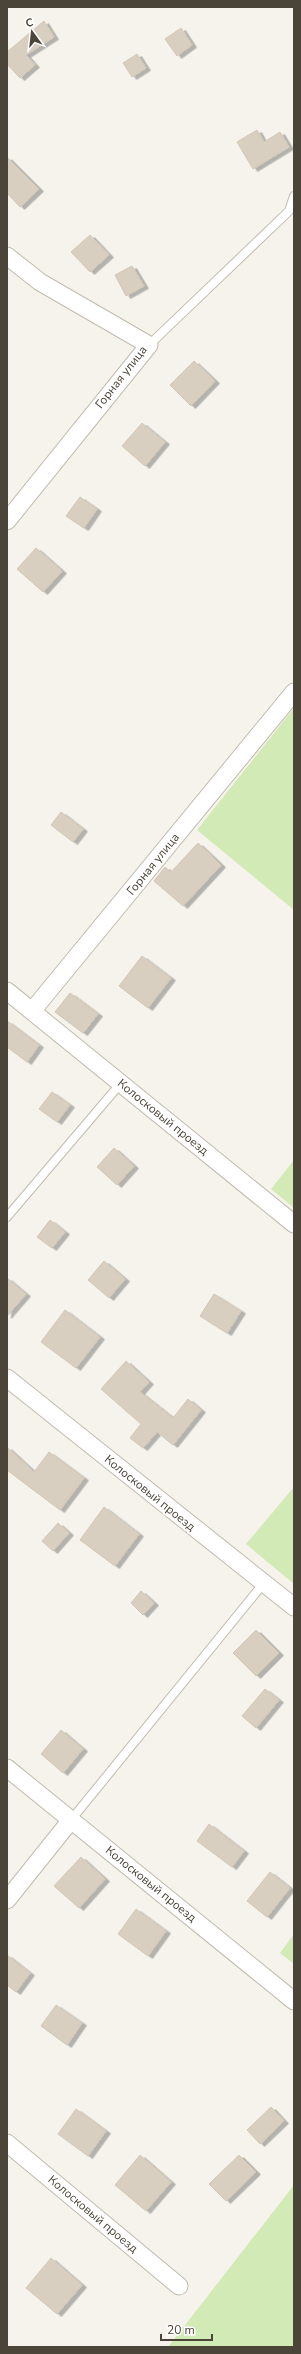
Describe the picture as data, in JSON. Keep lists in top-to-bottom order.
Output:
{
  "streets": {
    "street": ["Горная улица", "Колосковый проезд"]
  },
  "crossings": [
    ["Горная улица", "Колосковый проезд"]
  ],
  "scale_bar": "20 m",
  "north": "top"
}
